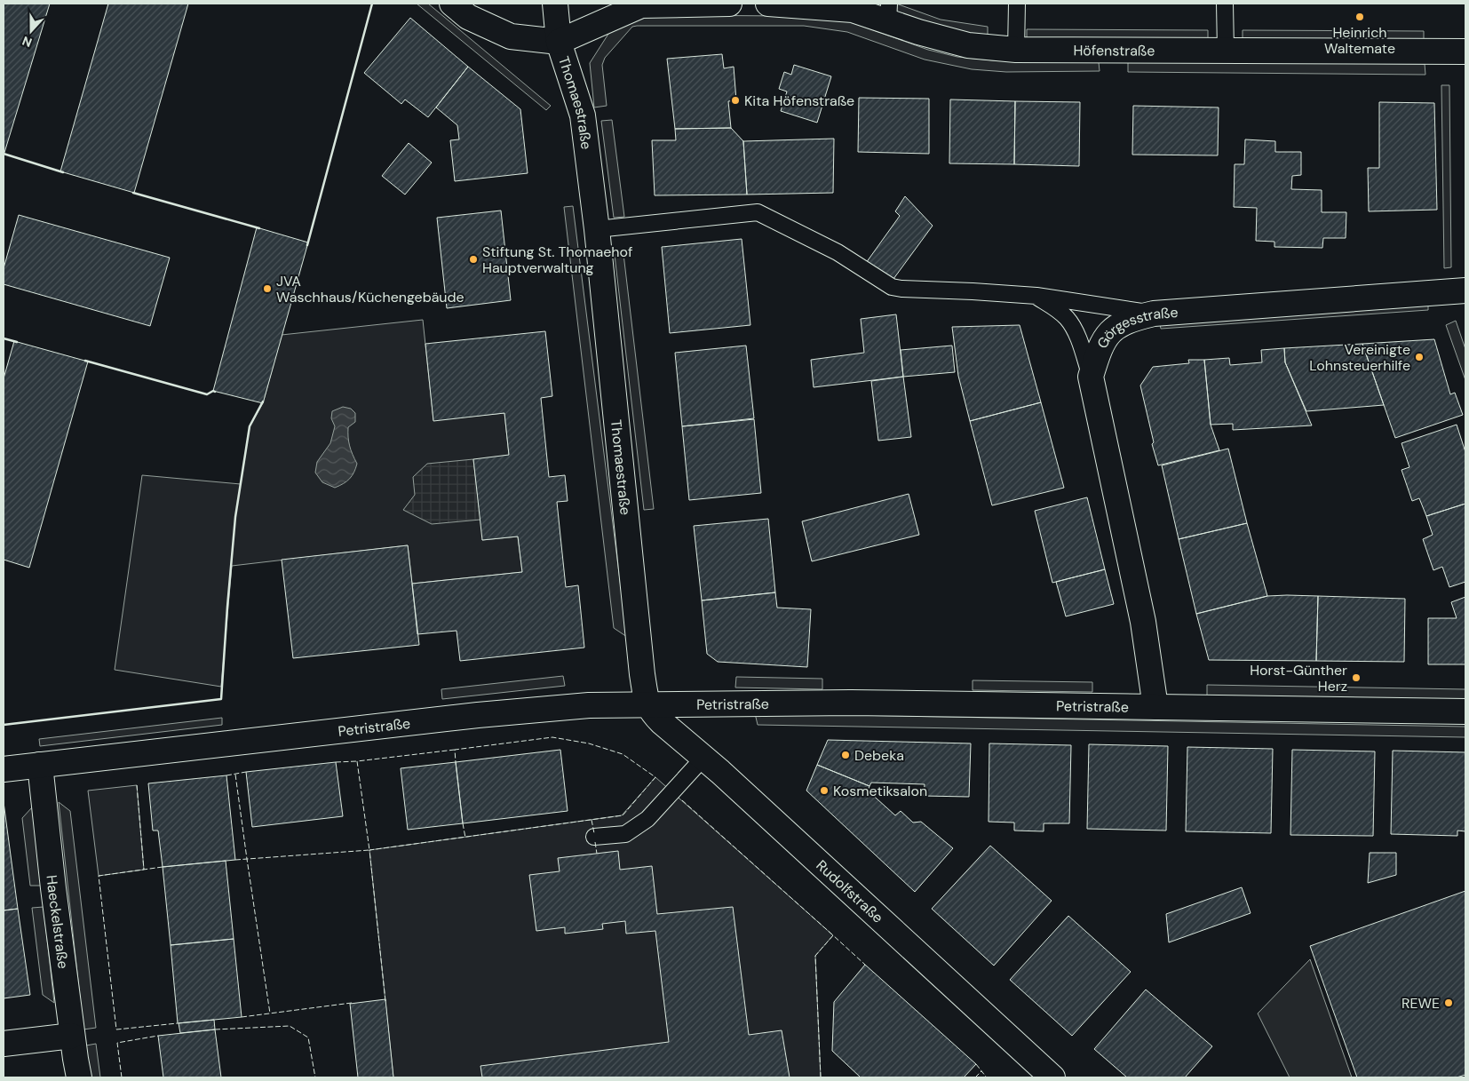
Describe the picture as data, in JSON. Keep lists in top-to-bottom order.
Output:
{
  "streets": {
    "street": [
      "Höfenstraße",
      "Thomaestraße",
      "Görgesstraße",
      "Petristraße",
      "Rudolfstraße",
      "Haeckelstraße"
    ]
  },
  "crossings": [
    ["Thomaestraße", "Petristraße"],
    ["Thomaestraße", "Rudolfstraße"],
    ["Görgesstraße", "Petristraße"],
    ["Petristraße", "Rudolfstraße"],
    ["Petristraße", "Haeckelstraße"]
  ],
  "places": [
    "Heinrich Waltemate",
    "Kita Höfenstraße",
    "Stiftung St. Thomaehof Hauptverwaltung",
    "JVA Waschhaus/Küchengebäude",
    "Vereinigte Lohnsteuerhilfe",
    "Horst-Günther Herz",
    "Debeka",
    "Kosmetiksalon",
    "REWE"
  ],
  "north": "bottom"
}
